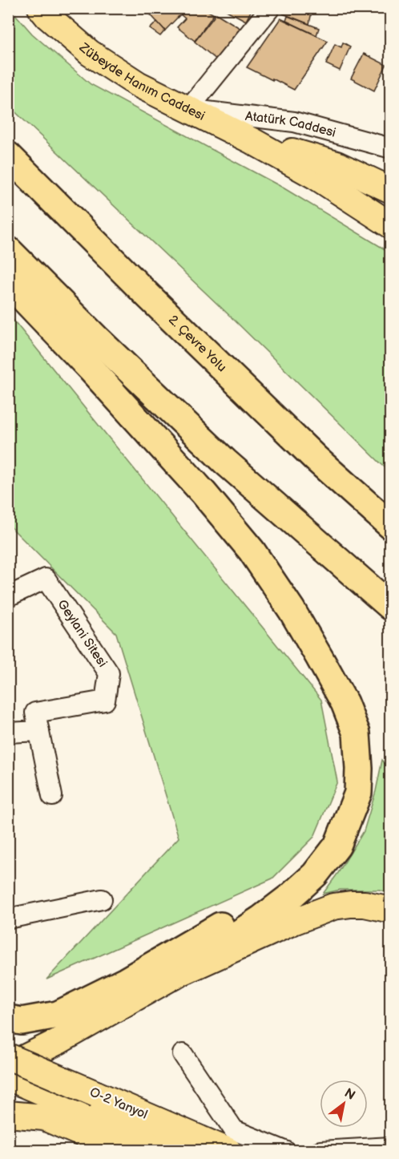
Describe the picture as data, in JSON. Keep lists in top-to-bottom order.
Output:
{
  "streets": {
    "highway": ["2. Çevre Yolu"],
    "main road": ["Zübeyde Hanım Caddesi", "O-2 Yanyol"],
    "street": ["Atatürk Caddesi", "Geylani Sitesi"]
  },
  "crossings": [
    ["Zübeyde Hanım Caddesi", "Atatürk Caddesi"]
  ],
  "north": "top right"
}
